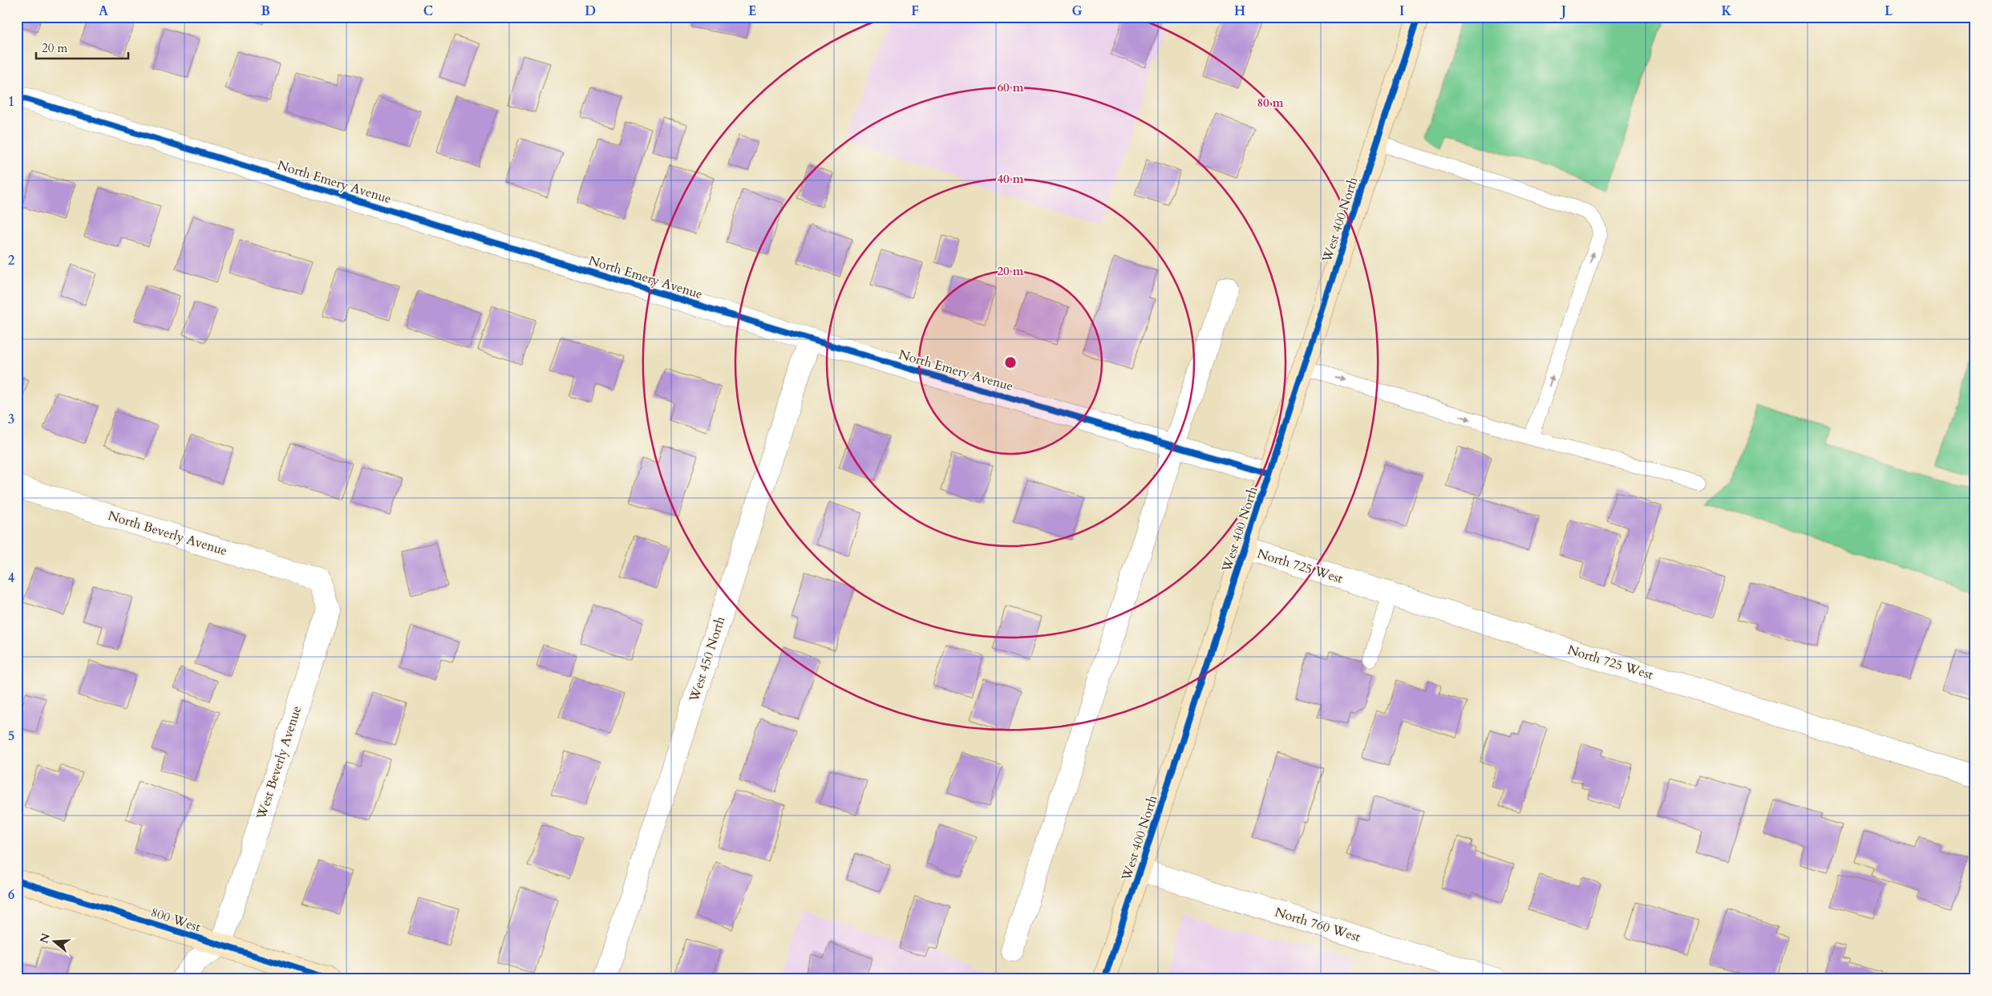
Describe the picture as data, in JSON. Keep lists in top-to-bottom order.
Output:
{
  "streets": {
    "main road": ["West 400 North", "800 West"],
    "street": [
      "North Emery Avenue",
      "North Beverly Avenue",
      "North 725 West",
      "West 450 North",
      "West Beverly Avenue",
      "North 760 West"
    ]
  },
  "crossings": [
    ["North Emery Avenue", "West 400 North"],
    ["North Emery Avenue", "West 450 North"],
    ["West 400 North", "North 725 West"],
    ["West 400 North", "North 760 West"],
    ["North Beverly Avenue", "West Beverly Avenue"],
    ["West Beverly Avenue", "800 West"]
  ],
  "scale_bar": "20 m",
  "north": "left",
  "grid": {
    "columns": [
      "A",
      "B",
      "C",
      "D",
      "E",
      "F",
      "G",
      "H",
      "I",
      "J",
      "K",
      "L"
    ],
    "rows": [
      "1",
      "2",
      "3",
      "4",
      "5",
      "6"
    ]
  },
  "rings": [
    "60 m",
    "80 m",
    "40 m",
    "20 m"
  ]
}
